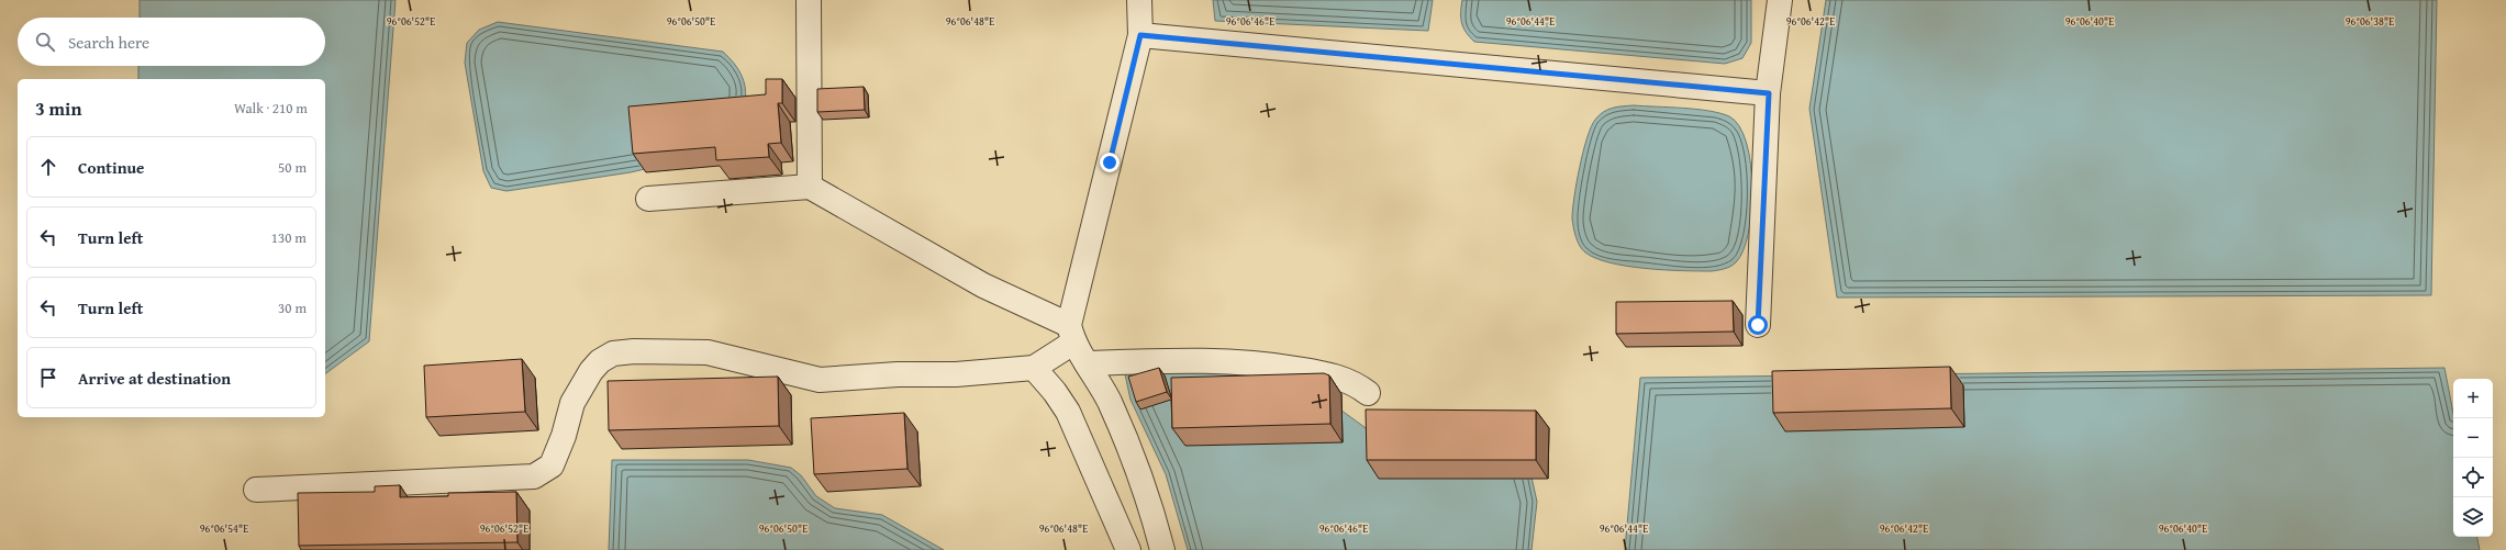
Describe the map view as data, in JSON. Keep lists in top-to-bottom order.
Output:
{
  "page": {
    "search": "Search here",
    "heading": ["3 min", "Walk · 210 m"],
    "list": [
      ["Continue", "50 m"],
      ["Turn left", "130 m"],
      ["Turn left", "30 m"],
      "Arrive at destination"
    ],
    "map_buttons": ["+", "−"]
  },
  "coordinates": [
    "96°06'48\"E",
    "96°06'44\"E",
    "96°06'38\"E",
    "96°06'52\"E",
    "96°06'50\"E",
    "96°06'46\"E",
    "96°06'42\"E",
    "96°06'40\"E",
    "96°06'54\"E"
  ]
}
